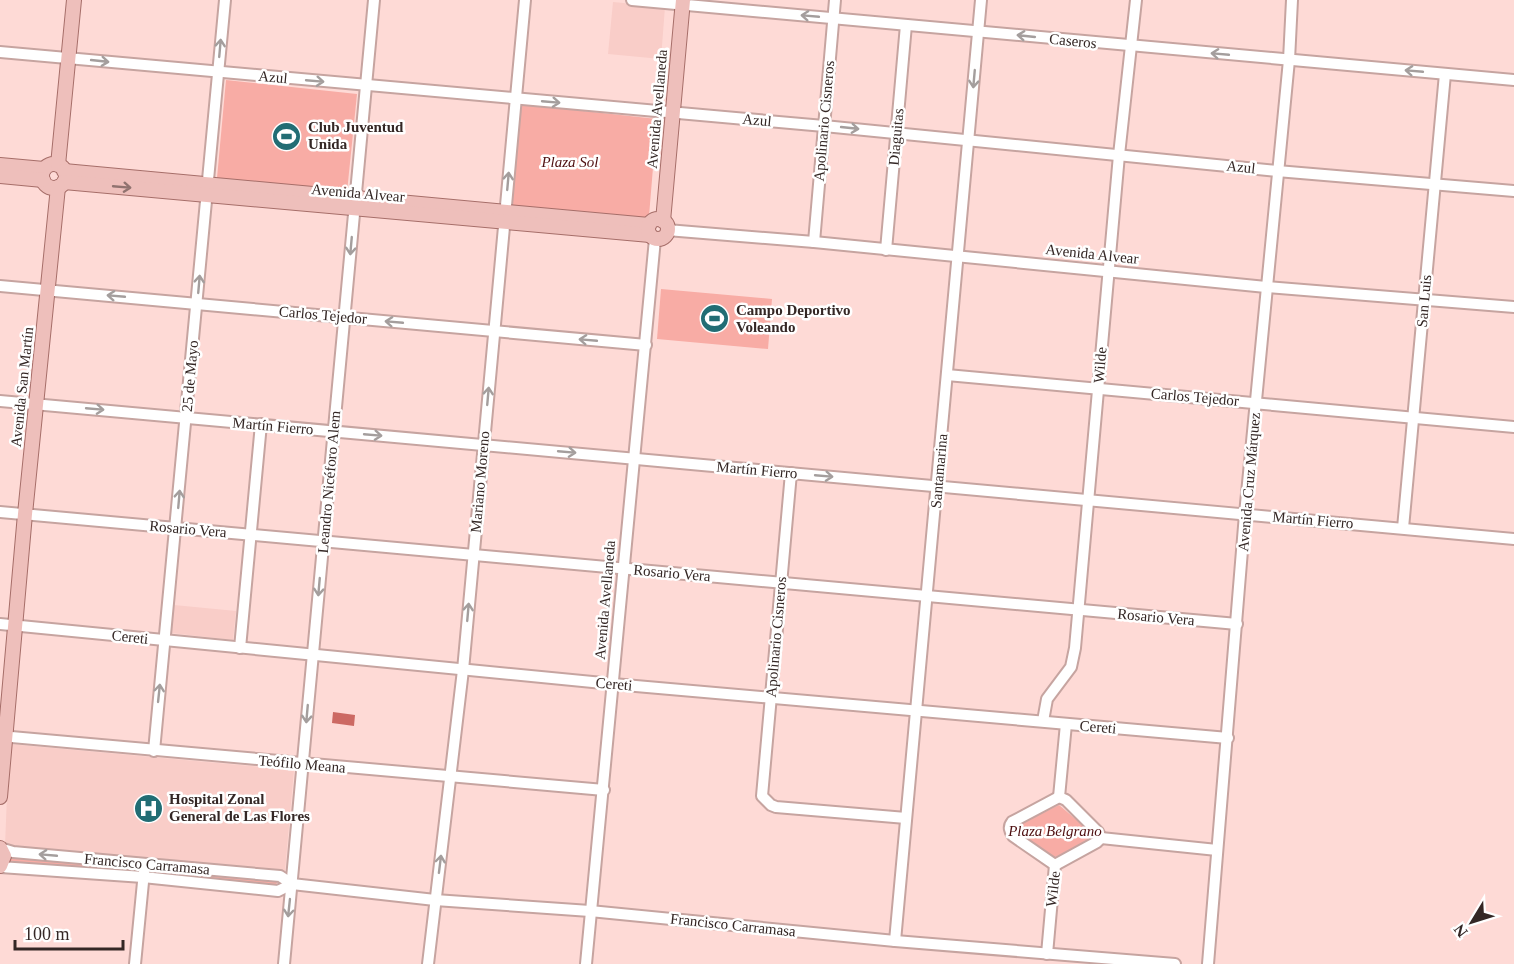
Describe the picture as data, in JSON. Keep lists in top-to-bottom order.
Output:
{
  "streets": {
    "main road": ["Avenida Avellaneda", "Avenida Alvear", "Avenida San Martín"],
    "street": [
      "Caseros",
      "Azul",
      "Apolinario Cisneros",
      "Diaguitas",
      "San Luis",
      "Carlos Tejedor",
      "Wilde",
      "25 de Mayo",
      "Martín Fierro",
      "Santamarina",
      "Leandro Nicéforo Alem",
      "Mariano Moreno",
      "Avenida Cruz Márquez",
      "Rosario Vera",
      "Cereti",
      "Teófilo Meana",
      "Francisco Carramasa"
    ]
  },
  "crossings": [
    ["Caseros", "Avenida Avellaneda"],
    ["Caseros", "Apolinario Cisneros"],
    ["Caseros", "Diaguitas"],
    ["Caseros", "San Luis"],
    ["Caseros", "Wilde"],
    ["Caseros", "Santamarina"],
    ["Caseros", "Avenida Cruz Márquez"],
    ["Azul", "Avenida Avellaneda"],
    ["Azul", "Apolinario Cisneros"],
    ["Azul", "Diaguitas"],
    ["Azul", "San Luis"],
    ["Azul", "Wilde"],
    ["Azul", "25 de Mayo"],
    ["Azul", "Avenida San Martín"],
    ["Azul", "Santamarina"],
    ["Azul", "Leandro Nicéforo Alem"],
    ["Azul", "Mariano Moreno"],
    ["Azul", "Avenida Cruz Márquez"],
    ["Avenida Avellaneda", "Avenida Alvear"],
    ["Avenida Avellaneda", "Carlos Tejedor"],
    ["Avenida Avellaneda", "Martín Fierro"],
    ["Avenida Avellaneda", "Rosario Vera"],
    ["Avenida Avellaneda", "Cereti"],
    ["Avenida Avellaneda", "Teófilo Meana"],
    ["Avenida Avellaneda", "Francisco Carramasa"],
    ["Apolinario Cisneros", "Avenida Alvear"],
    ["Apolinario Cisneros", "Martín Fierro"],
    ["Apolinario Cisneros", "Santamarina"],
    ["Apolinario Cisneros", "Rosario Vera"],
    ["Apolinario Cisneros", "Cereti"],
    ["Diaguitas", "Avenida Alvear"],
    ["Avenida Alvear", "San Luis"],
    ["Avenida Alvear", "Wilde"],
    ["Avenida Alvear", "25 de Mayo"],
    ["Avenida Alvear", "Avenida San Martín"],
    ["Avenida Alvear", "Santamarina"],
    ["Avenida Alvear", "Leandro Nicéforo Alem"],
    ["Avenida Alvear", "Mariano Moreno"],
    ["Avenida Alvear", "Avenida Cruz Márquez"],
    ["San Luis", "Carlos Tejedor"],
    ["San Luis", "Martín Fierro"],
    ["Carlos Tejedor", "Wilde"],
    ["Carlos Tejedor", "25 de Mayo"],
    ["Carlos Tejedor", "Avenida San Martín"],
    ["Carlos Tejedor", "Santamarina"],
    ["Carlos Tejedor", "Leandro Nicéforo Alem"],
    ["Carlos Tejedor", "Mariano Moreno"],
    ["Carlos Tejedor", "Avenida Cruz Márquez"],
    ["Wilde", "Martín Fierro"],
    ["Wilde", "Rosario Vera"],
    ["Wilde", "Cereti"],
    ["Wilde", "Francisco Carramasa"],
    ["25 de Mayo", "Martín Fierro"],
    ["25 de Mayo", "Rosario Vera"],
    ["25 de Mayo", "Cereti"],
    ["25 de Mayo", "Teófilo Meana"],
    ["Avenida San Martín", "Martín Fierro"],
    ["Avenida San Martín", "Rosario Vera"],
    ["Avenida San Martín", "Cereti"],
    ["Martín Fierro", "Santamarina"],
    ["Martín Fierro", "Leandro Nicéforo Alem"],
    ["Martín Fierro", "Mariano Moreno"],
    ["Martín Fierro", "Avenida Cruz Márquez"],
    ["Santamarina", "Rosario Vera"],
    ["Santamarina", "Cereti"],
    ["Santamarina", "Francisco Carramasa"],
    ["Leandro Nicéforo Alem", "Rosario Vera"],
    ["Leandro Nicéforo Alem", "Cereti"],
    ["Leandro Nicéforo Alem", "Teófilo Meana"],
    ["Leandro Nicéforo Alem", "Francisco Carramasa"],
    ["Mariano Moreno", "Rosario Vera"],
    ["Mariano Moreno", "Cereti"],
    ["Mariano Moreno", "Teófilo Meana"],
    ["Mariano Moreno", "Francisco Carramasa"],
    ["Avenida Cruz Márquez", "Rosario Vera"],
    ["Avenida Cruz Márquez", "Cereti"]
  ],
  "one_way": [
    "Caseros",
    "Carlos Tejedor",
    "25 de Mayo",
    "Martín Fierro",
    "Leandro Nicéforo Alem",
    "Mariano Moreno"
  ],
  "parks": ["Plaza Sol", "Plaza Belgrano"],
  "places": {
    "sports": ["Club Juventud Unida", "Campo Deportivo Voleando"],
    "hospital": ["Hospital Zonal General de Las Flores"]
  },
  "scale_bar": "100 m",
  "north": "bottom left"
}
